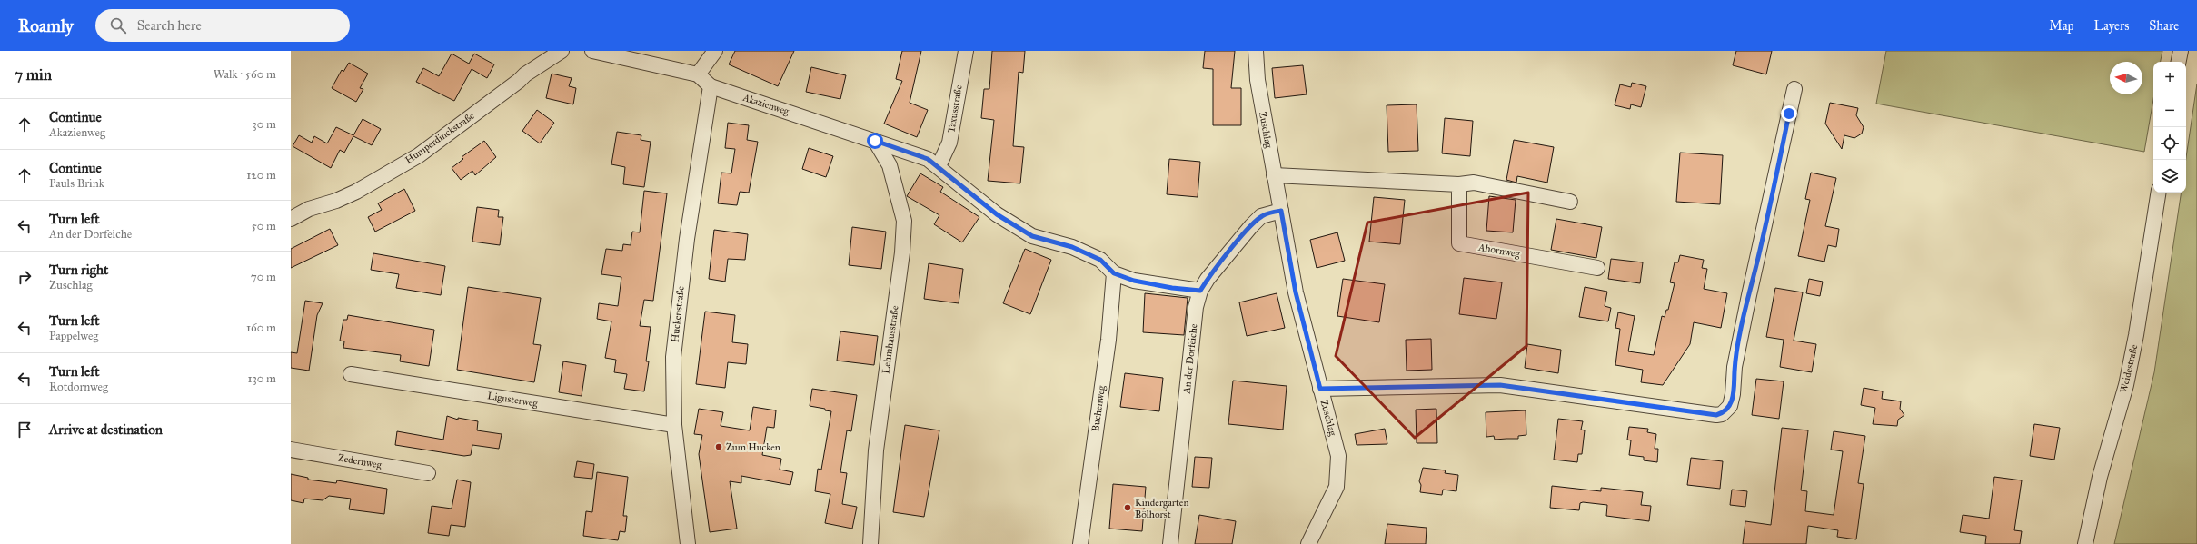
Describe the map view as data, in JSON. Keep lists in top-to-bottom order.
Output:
{
  "streets": {
    "street": [
      "Akazienweg",
      "Taxusstraße",
      "Zuschlag",
      "Humperdinckstraße",
      "Ahornweg",
      "Huckenstraße",
      "Lehmhausstraße",
      "An der Dorfeiche",
      "Weidestraße",
      "Ligusterweg",
      "Buchenweg",
      "Zedernweg"
    ]
  },
  "crossings": [
    ["Akazienweg", "Taxusstraße"],
    ["Akazienweg", "Huckenstraße"],
    ["Akazienweg", "Lehmhausstraße"],
    ["Akazienweg", "Buchenweg"],
    ["Zuschlag", "An der Dorfeiche"],
    ["Huckenstraße", "Ligusterweg"]
  ],
  "places": ["Zum Hucken", "Kindergarten Bölhorst"],
  "north": "left",
  "page": {
    "header": "Roamly",
    "search": "Search here",
    "nav": ["Map", "Layers", "Share"],
    "heading": ["7 min", "Walk · 560 m"],
    "map_buttons": ["+", "−"],
    "list": [
      ["Continue", "Akazienweg", "30 m"],
      ["Continue", "Pauls Brink", "120 m"],
      ["Turn left", "An der Dorfeiche", "50 m"],
      ["Turn right", "Zuschlag", "70 m"],
      ["Turn left", "Pappelweg", "160 m"],
      ["Turn left", "Rotdornweg", "130 m"],
      "Arrive at destination"
    ]
  }
}
